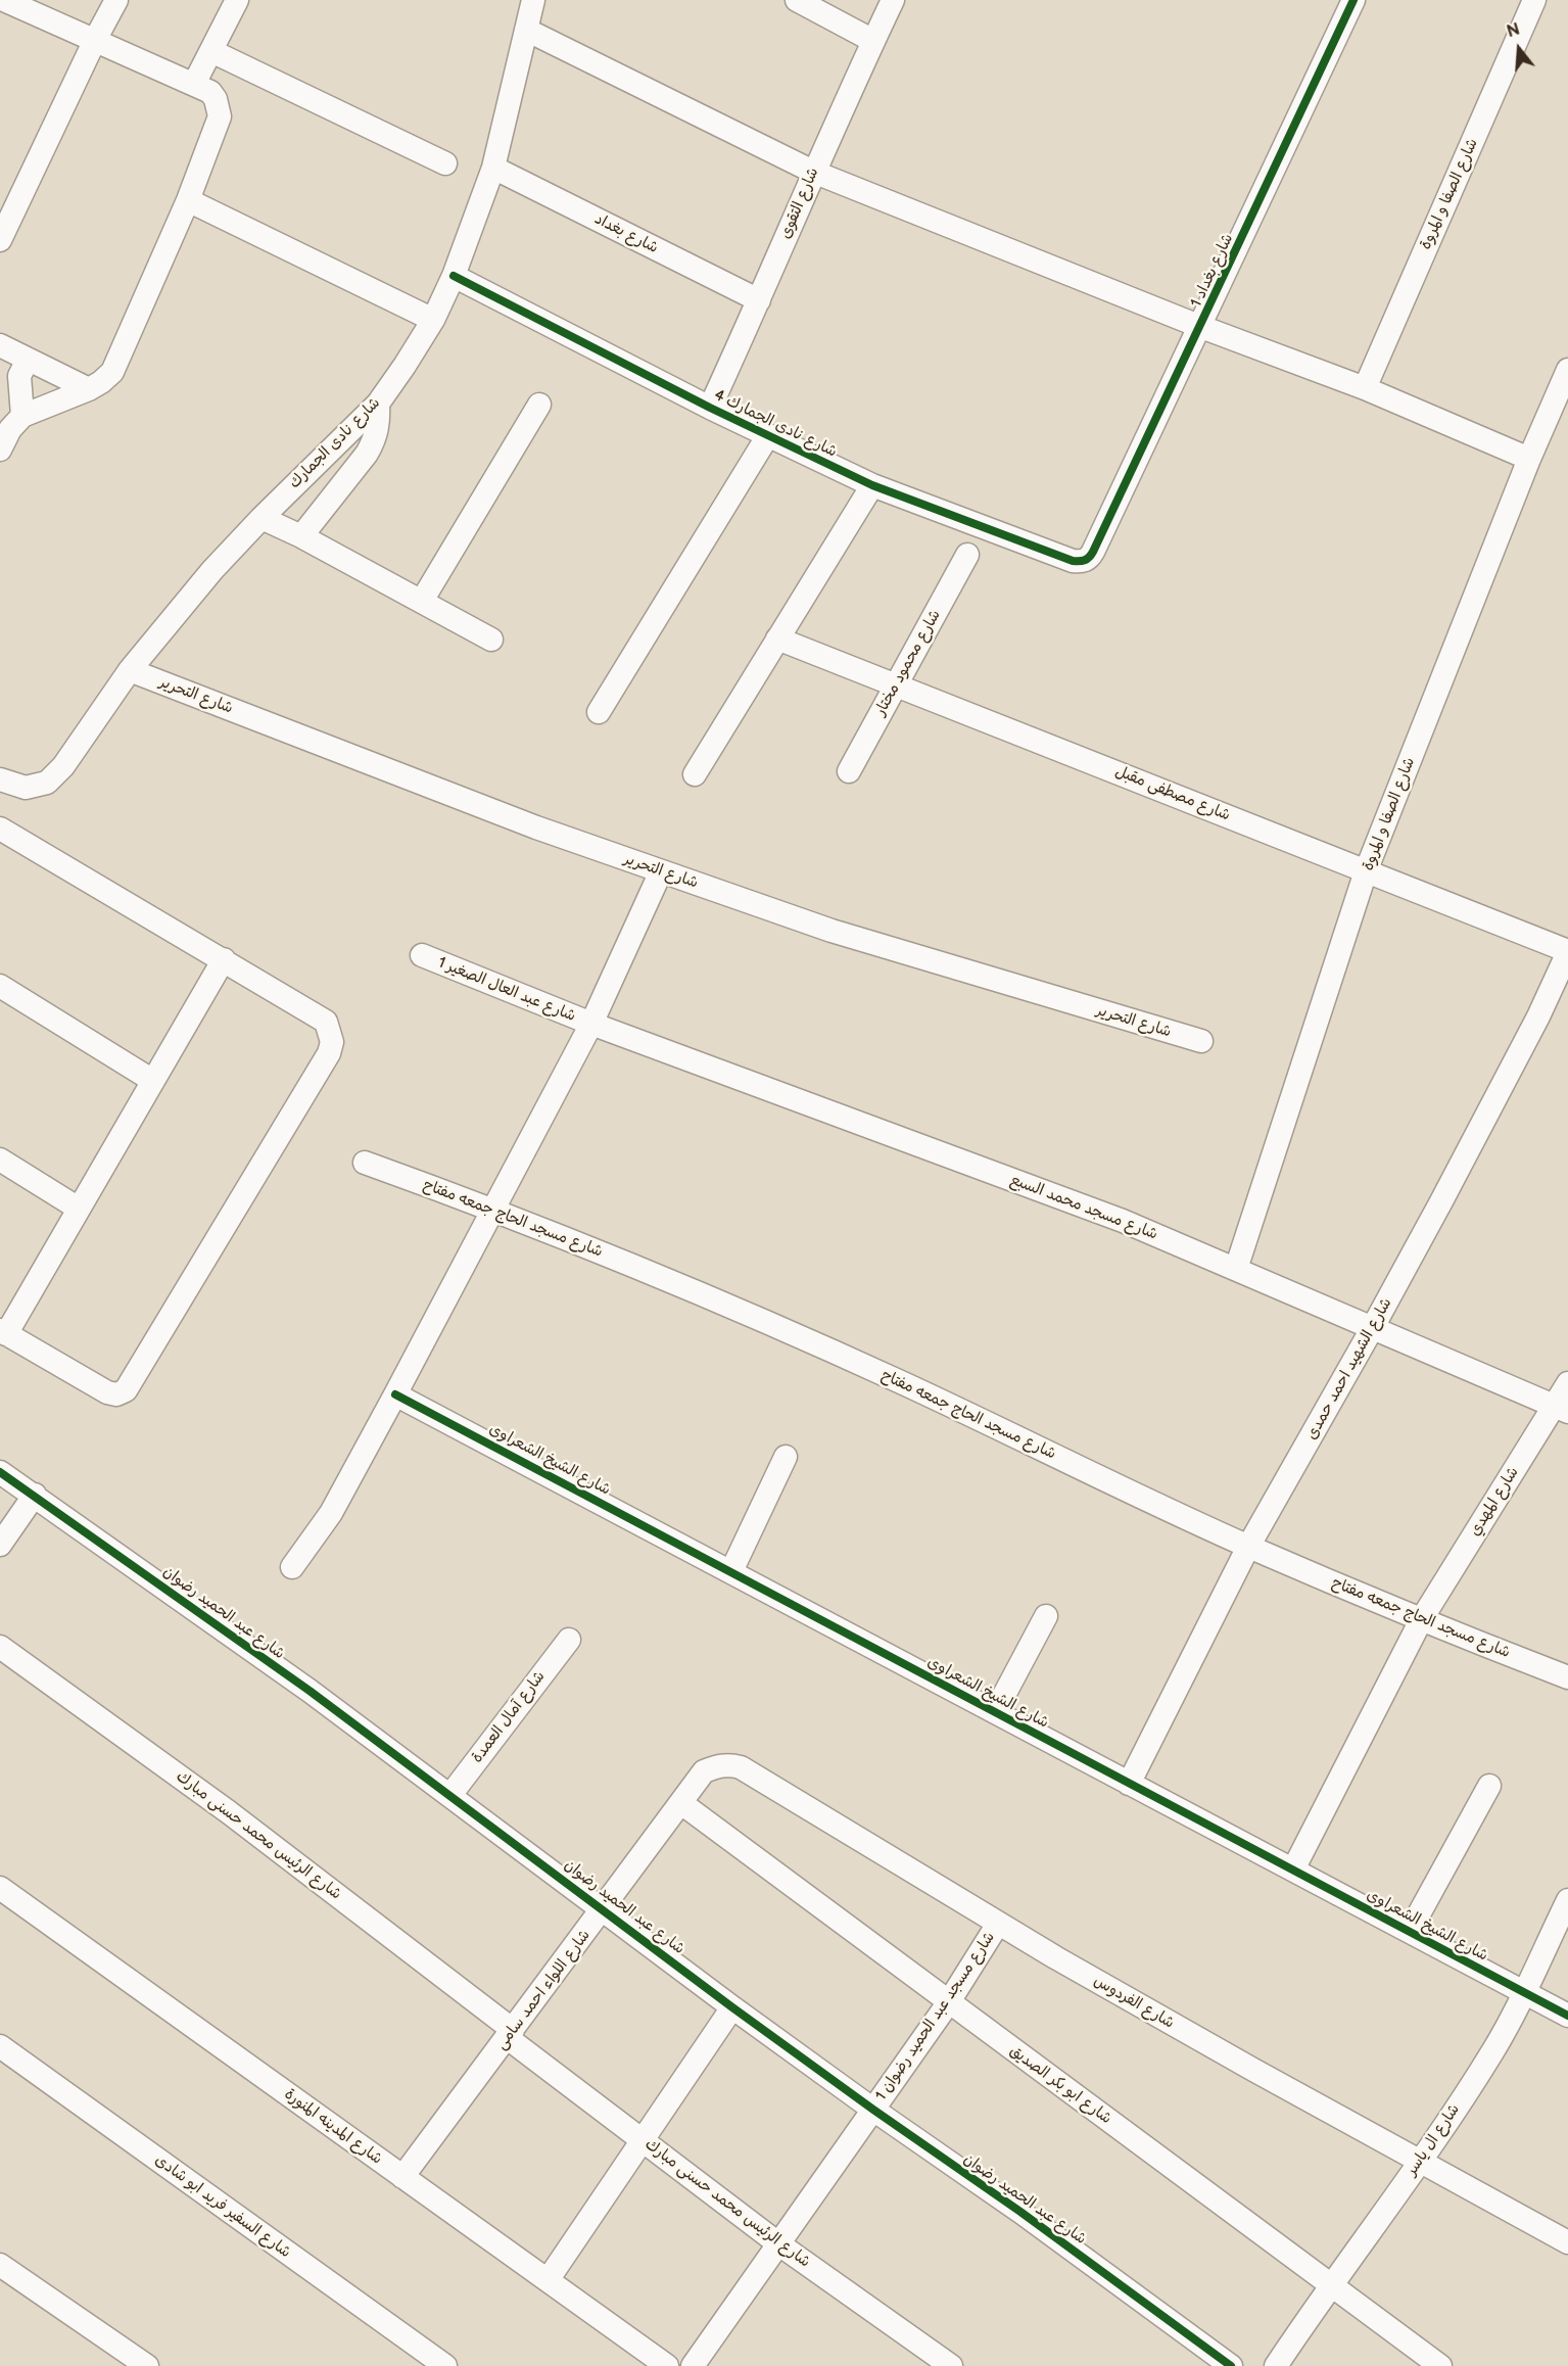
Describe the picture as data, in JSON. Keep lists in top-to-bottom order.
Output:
{
  "streets": {
    "street": [
      "شارع الصفا و المروة",
      "شارع التقوى",
      "شارع بغداد",
      "شارع بغداد 1",
      "شارع نادى الجمارك 4",
      "شارع نادى الجمارك",
      "شارع محمود مختار",
      "شارع التحرير",
      "شارع مصطفى مقبل",
      "شارع عبد العال الصغير 1",
      "شارع مسجد محمد السبع",
      "شارع مسجد الحاج جمعه مفتاح",
      "شارع الشهيد احمد حمدى",
      "شارع الشيخ الشعراوى",
      "شارع المهدي",
      "شارع عبد الحميد رضوان",
      "شارع آمال العمدة",
      "شارع الرئيس محمد حسنى مبارك",
      "شارع اللواء احمد سامى",
      "شارع الفردوس",
      "شارع مسجد عبد الحميد رضوان 1",
      "شارع ابو بكر الصديق",
      "شارع المدينه المنورة",
      "شارع ال ياسر",
      "شارع السفير فريد ابو شادى"
    ]
  },
  "crossings": [
    ["شارع الصفا و المروة", "شارع مصطفى مقبل"],
    ["شارع الصفا و المروة", "شارع مسجد محمد السبع"],
    ["شارع التقوى", "شارع بغداد"],
    ["شارع التقوى", "شارع نادى الجمارك 4"],
    ["شارع بغداد", "شارع نادى الجمارك"],
    ["شارع بغداد 1", "شارع نادى الجمارك 4"],
    ["شارع نادى الجمارك 4", "شارع نادى الجمارك"],
    ["شارع نادى الجمارك", "شارع التحرير"],
    ["شارع محمود مختار", "شارع مصطفى مقبل"],
    ["شارع مصطفى مقبل", "شارع الشهيد احمد حمدى"],
    ["شارع عبد العال الصغير 1", "شارع مسجد محمد السبع"],
    ["شارع مسجد محمد السبع", "شارع الشهيد احمد حمدى"],
    ["شارع مسجد محمد السبع", "شارع المهدي"],
    ["شارع مسجد الحاج جمعه مفتاح", "شارع الشهيد احمد حمدى"],
    ["شارع مسجد الحاج جمعه مفتاح", "شارع المهدي"],
    ["شارع الشهيد احمد حمدى", "شارع الشيخ الشعراوى"],
    ["شارع الشيخ الشعراوى", "شارع ال ياسر"],
    ["شارع عبد الحميد رضوان", "شارع آمال العمدة"],
    ["شارع عبد الحميد رضوان", "شارع اللواء احمد سامى"],
    ["شارع عبد الحميد رضوان", "شارع مسجد عبد الحميد رضوان 1"],
    ["شارع الرئيس محمد حسنى مبارك", "شارع اللواء احمد سامى"],
    ["شارع الرئيس محمد حسنى مبارك", "شارع مسجد عبد الحميد رضوان 1"],
    ["شارع اللواء احمد سامى", "شارع الفردوس"],
    ["شارع اللواء احمد سامى", "شارع ابو بكر الصديق"],
    ["شارع اللواء احمد سامى", "شارع المدينه المنورة"],
    ["شارع الفردوس", "شارع مسجد عبد الحميد رضوان 1"],
    ["شارع الفردوس", "شارع ال ياسر"],
    ["شارع مسجد عبد الحميد رضوان 1", "شارع ابو بكر الصديق"],
    ["شارع ابو بكر الصديق", "شارع ال ياسر"]
  ],
  "north": "top"
}
